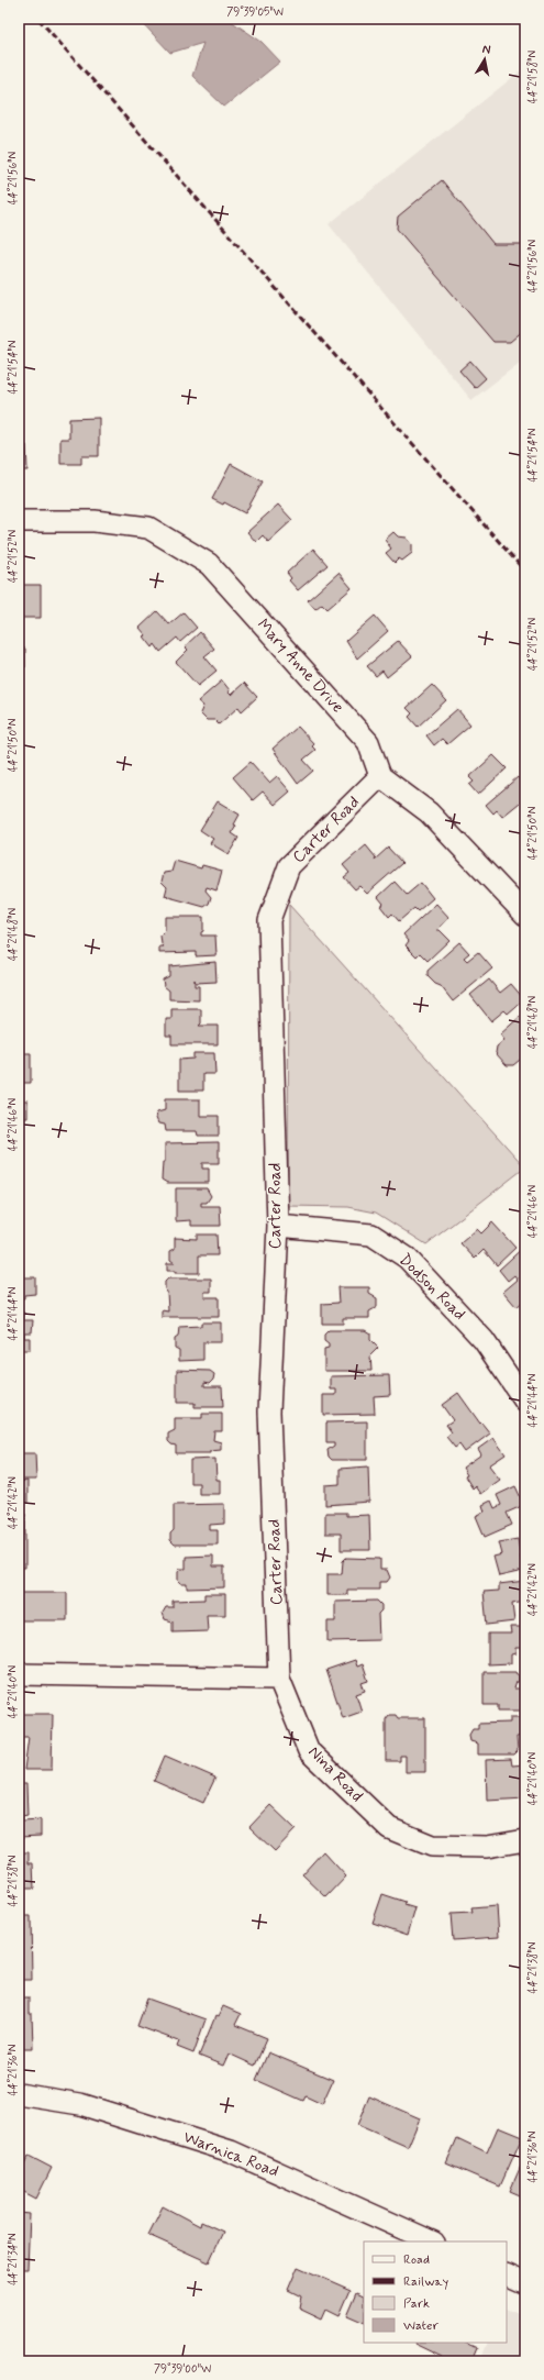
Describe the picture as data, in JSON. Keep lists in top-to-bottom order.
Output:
{
  "streets": {
    "street": [
      "Mary Anne Drive",
      "Carter Road",
      "Dodson Road",
      "Nina Road",
      "Warnica Road"
    ]
  },
  "crossings": [
    ["Mary Anne Drive", "Carter Road"],
    ["Carter Road", "Dodson Road"],
    ["Carter Road", "Nina Road"]
  ],
  "legend": [
    "Road",
    "Railway",
    "Park",
    "Water"
  ],
  "north": "top",
  "coordinates": [
    "79°39'05\"W",
    "44°21'58\"N",
    "44°21'56\"N",
    "44°21'54\"N",
    "44°21'52\"N",
    "44°21'50\"N",
    "44°21'48\"N",
    "44°21'46\"N",
    "44°21'44\"N",
    "44°21'42\"N",
    "44°21'40\"N",
    "44°21'38\"N",
    "44°21'36\"N",
    "44°21'34\"N",
    "79°39'00\"W"
  ]
}
